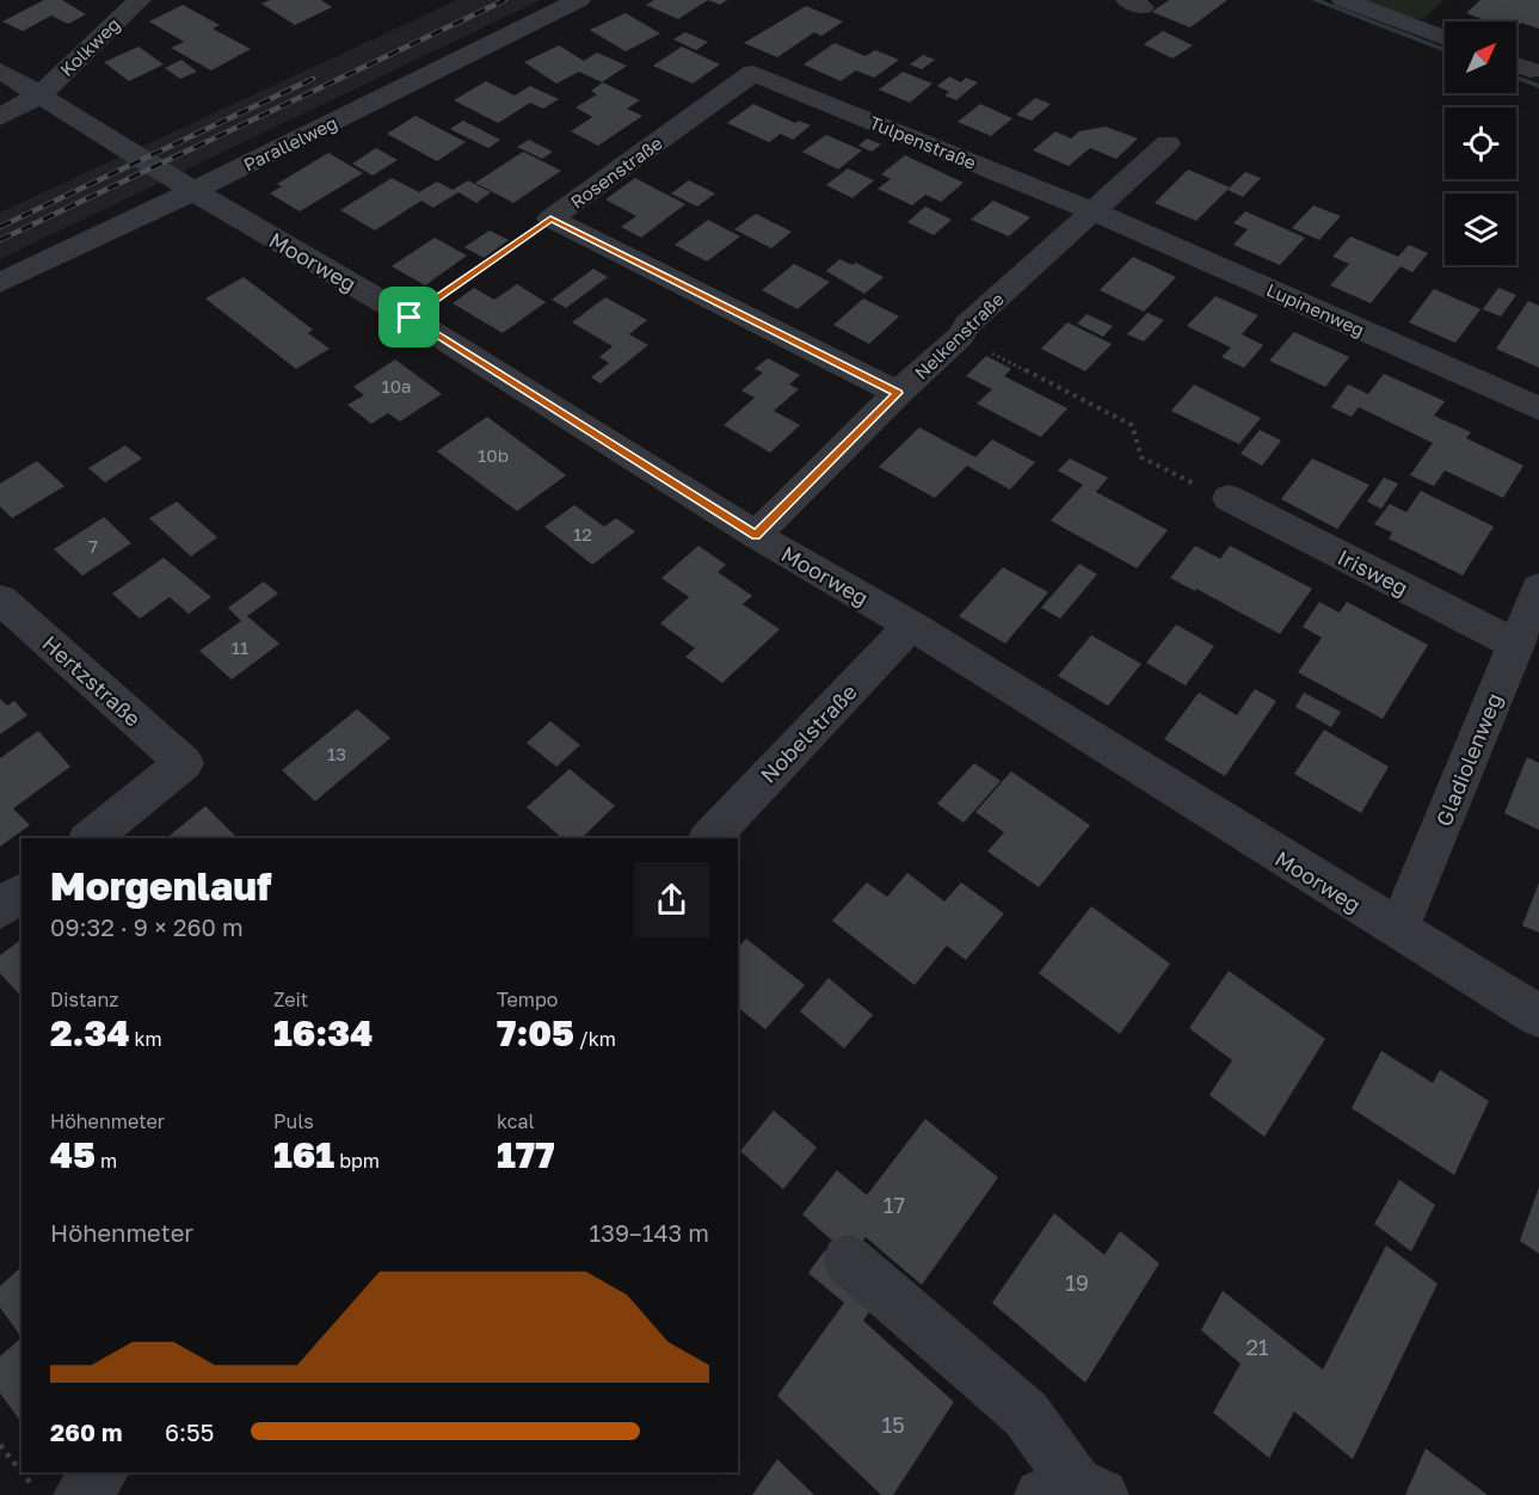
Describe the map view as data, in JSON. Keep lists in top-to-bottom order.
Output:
{
  "streets": {
    "street": [
      "Kolkweg",
      "Tulpenstraße",
      "Parallelweg",
      "Rosenstraße",
      "Moorweg",
      "Lupinenweg",
      "Nelkenstraße",
      "Irisweg",
      "Hertzstraße",
      "Nobelstraße",
      "Gladiolenweg"
    ]
  },
  "crossings": [
    ["Kolkweg", "Moorweg"],
    ["Tulpenstraße", "Rosenstraße"],
    ["Tulpenstraße", "Lupinenweg"],
    ["Tulpenstraße", "Nelkenstraße"],
    ["Parallelweg", "Moorweg"],
    ["Rosenstraße", "Nelkenstraße"],
    ["Moorweg", "Nelkenstraße"],
    ["Moorweg", "Nobelstraße"],
    ["Moorweg", "Gladiolenweg"],
    ["Lupinenweg", "Nelkenstraße"],
    ["Irisweg", "Gladiolenweg"]
  ],
  "house_numbers": [
    "10a",
    "10b",
    "12",
    "7",
    "11",
    "13",
    "17",
    "19",
    "21",
    "15"
  ],
  "north": "top right",
  "page": {
    "heading": ["Morgenlauf", "09:32 · 9 × 260 m"],
    "stats": [
      ["Distanz", "2.34 km"],
      ["Zeit", "16:34"],
      ["Tempo", "7:05 /km"],
      ["Höhenmeter", "45 m"],
      ["Puls", "161 bpm"],
      ["kcal", "177"]
    ],
    "chart": ["Höhenmeter", "139–143 m"],
    "list": [
      {
        "name": "260 m",
        "note": "6:55"
      }
    ]
  }
}
